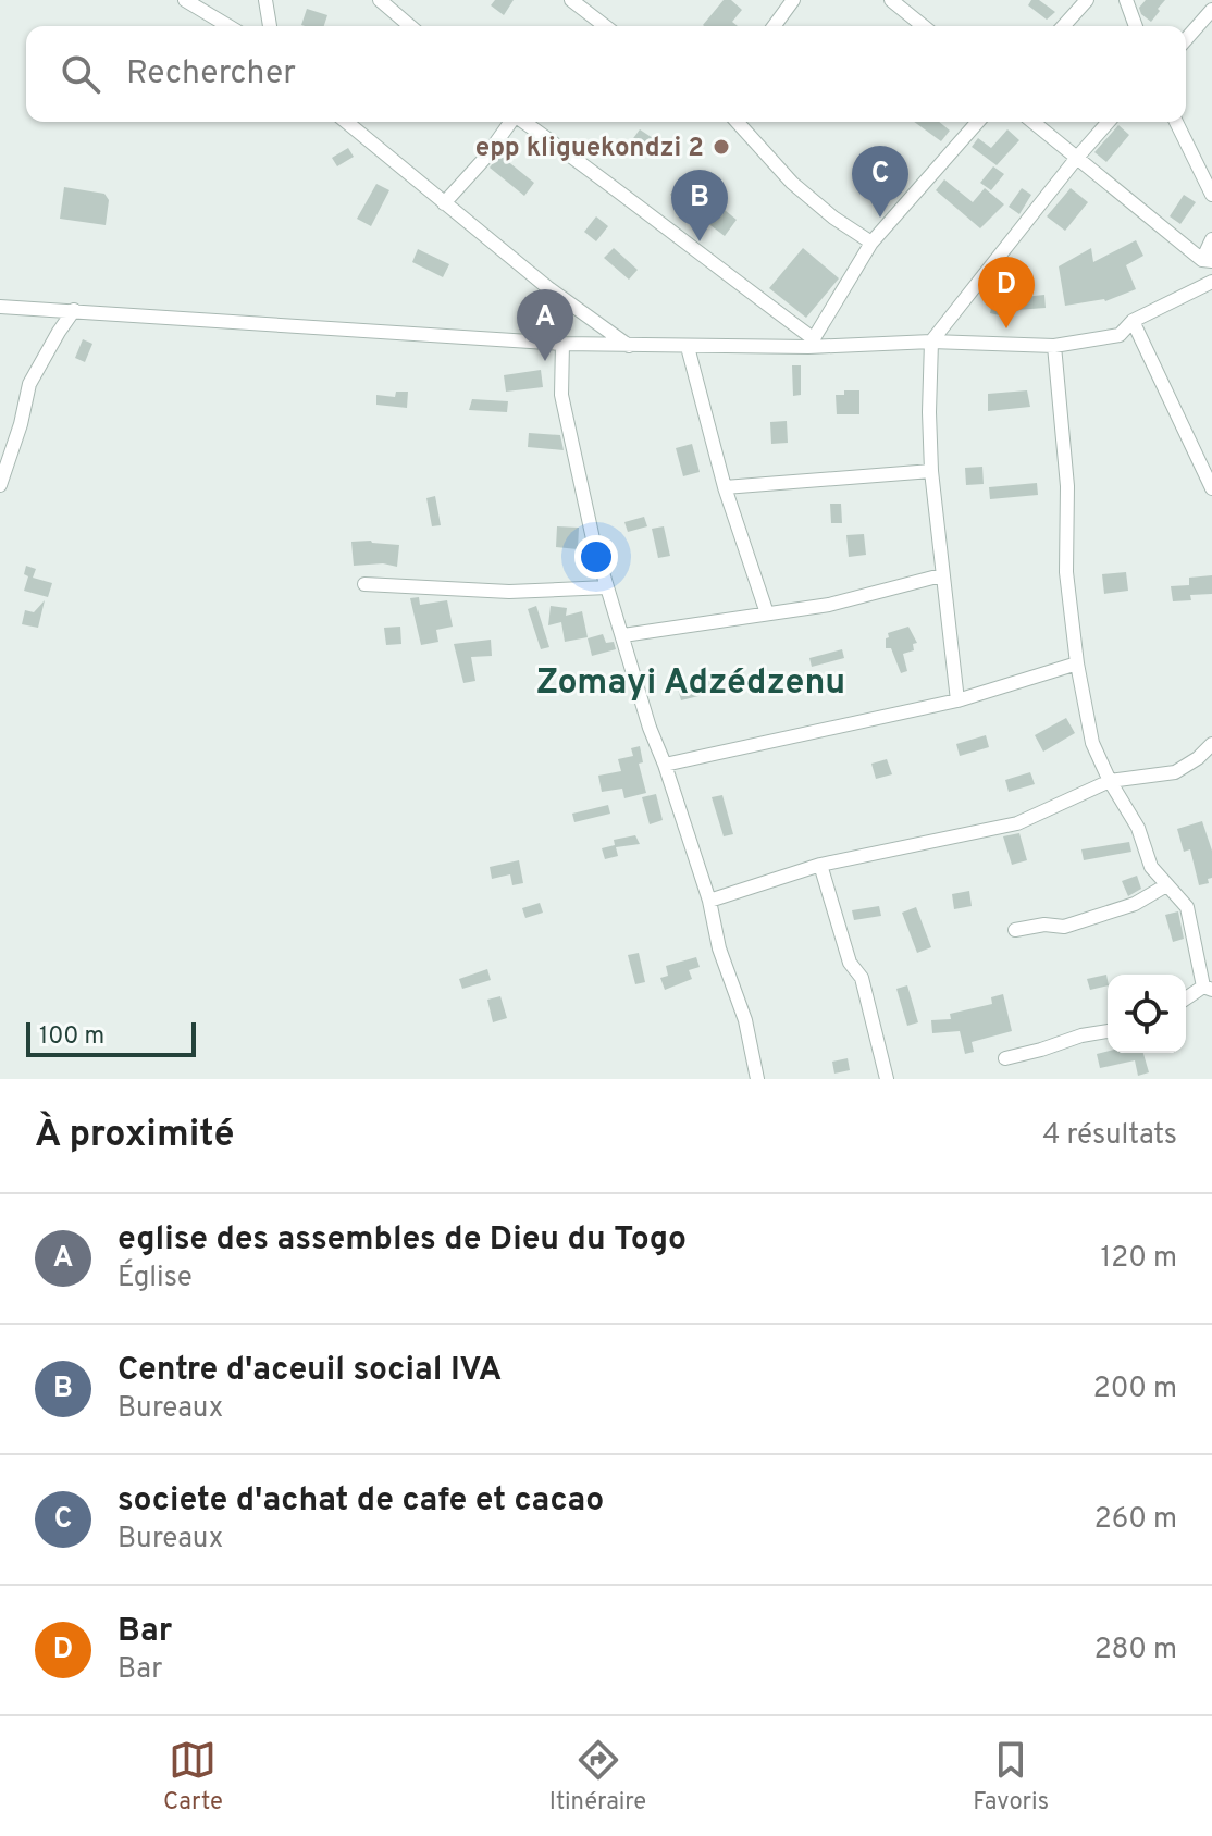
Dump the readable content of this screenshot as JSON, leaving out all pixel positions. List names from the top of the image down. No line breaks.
{"districts":["Zomayi Adzédzenu"],"places":["epp kliguekondzi 2"],"scale_bar":"100 m","page":{"search":"Rechercher","pins":["C","B","D","A"],"scale":"100 m","heading":["À proximité","4 résultats"],"list":[{"mark":"A","name":"eglise des assembles de Dieu du Togo","note":"Église","value":"120 m"},{"mark":"B","name":"Centre d'aceuil social IVA","note":"Bureaux","value":"200 m"},{"mark":"C","name":"societe d'achat de cafe et cacao","note":"Bureaux","value":"260 m"},{"mark":"D","name":"Bar","note":"Bar","value":"280 m"}],"nav":["Carte","Itinéraire","Favoris"]}}
